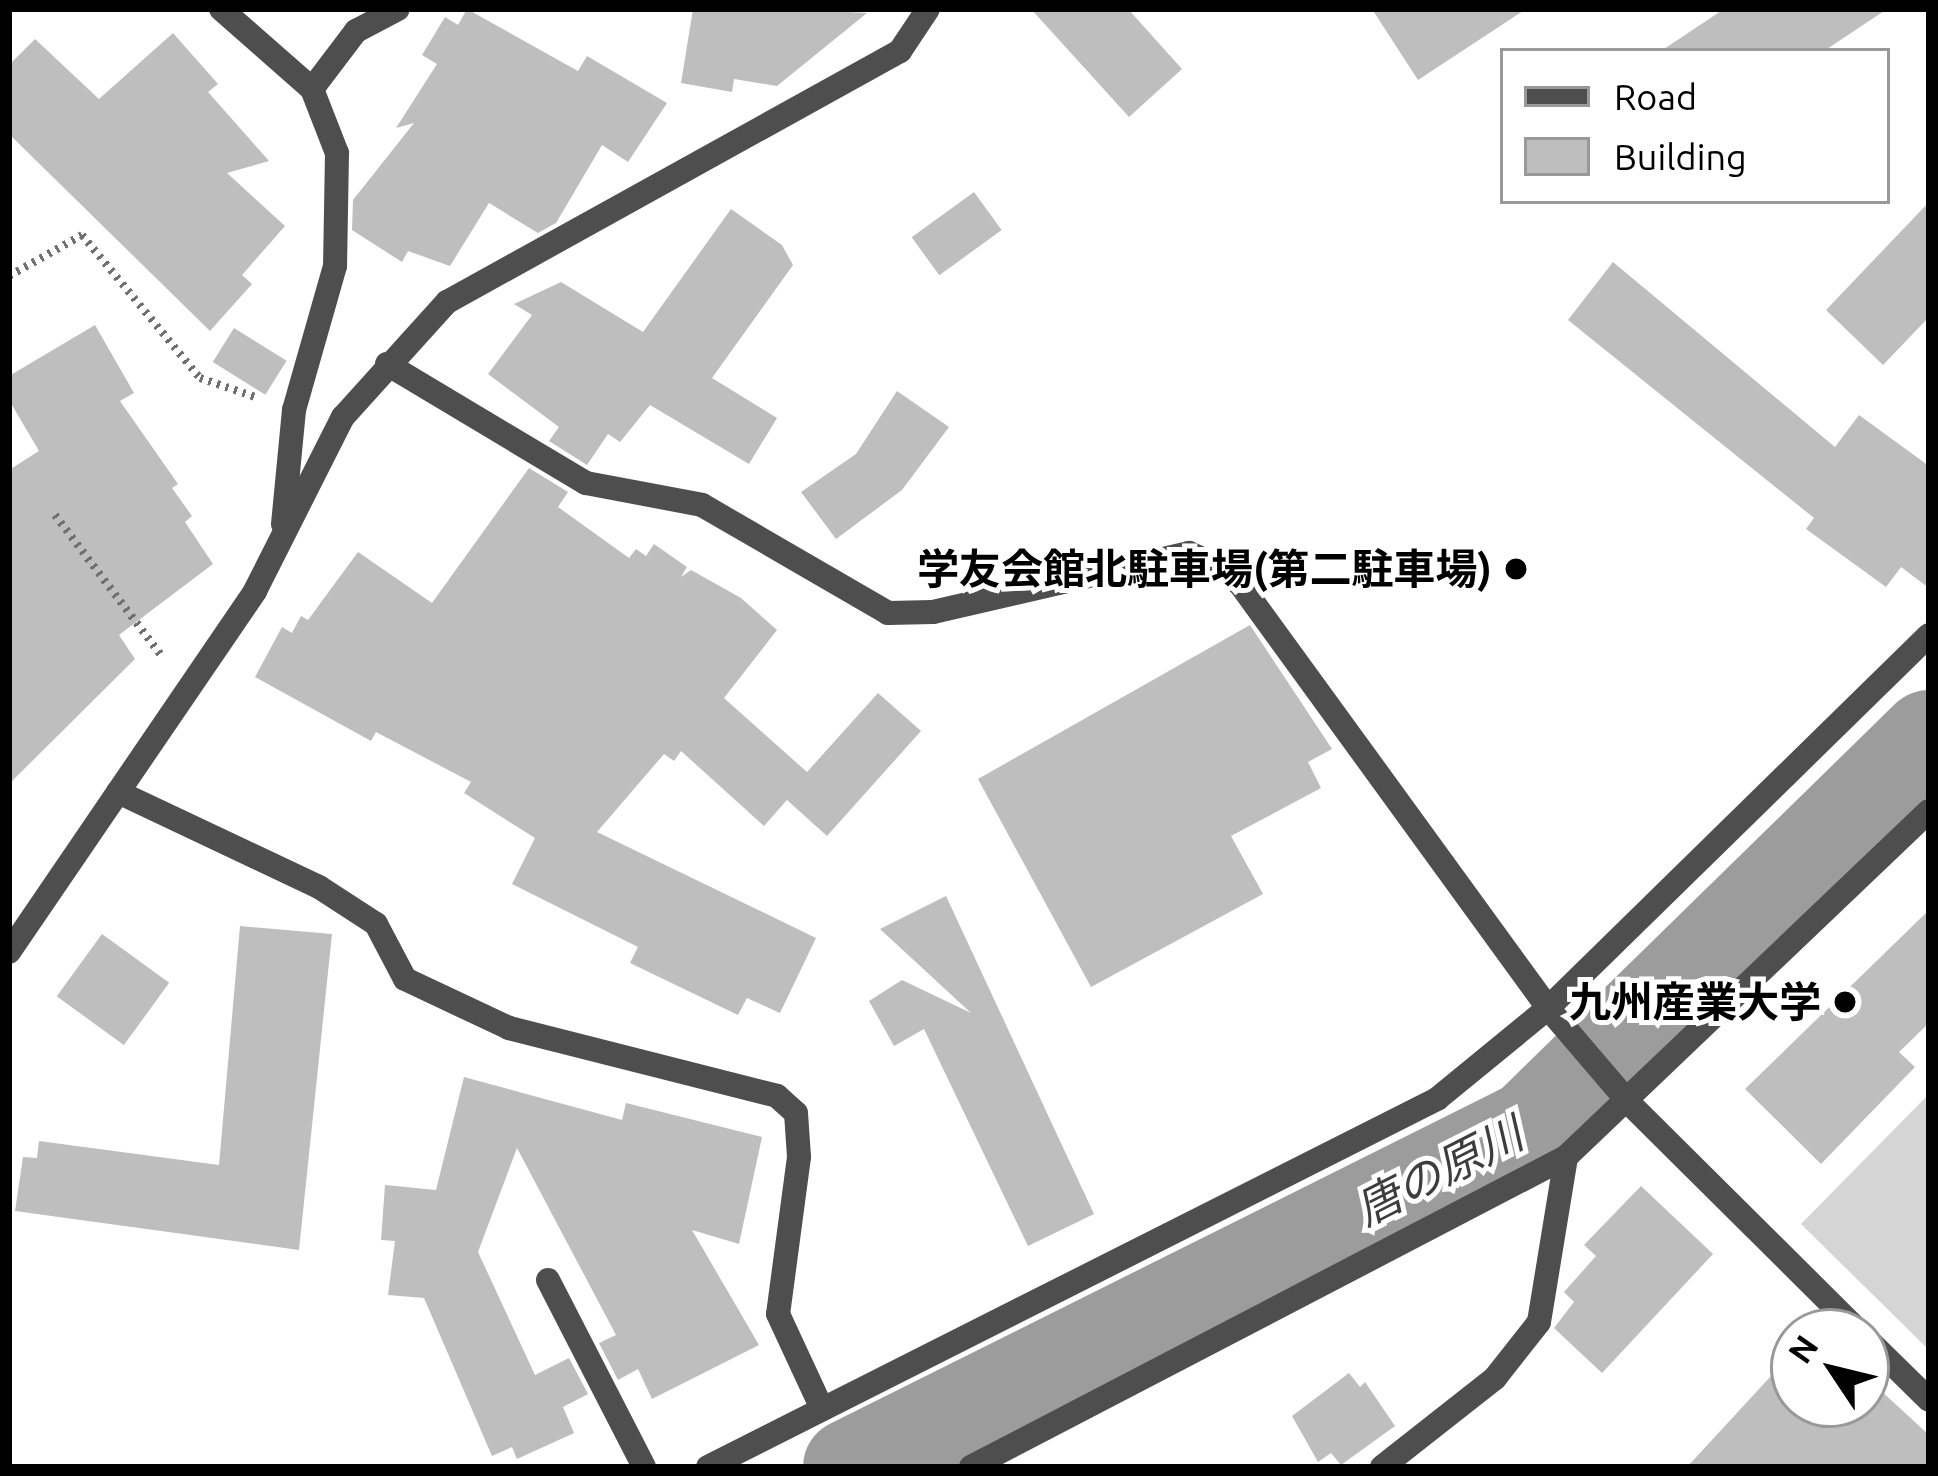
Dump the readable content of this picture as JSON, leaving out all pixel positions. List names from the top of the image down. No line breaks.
{"water":["唐の原川"],"places":["学友会館北駐車場(第二駐車場)","九州産業大学"],"legend":["Road","Building"],"north":"top left"}
